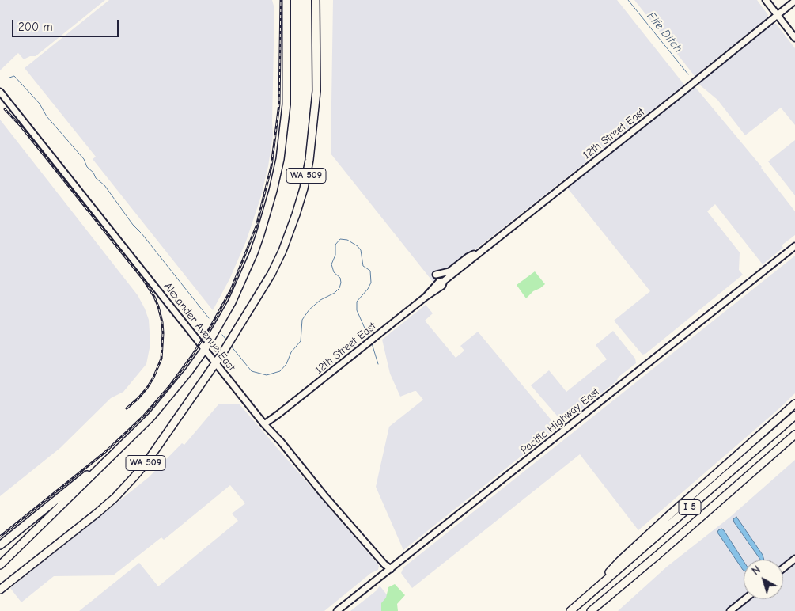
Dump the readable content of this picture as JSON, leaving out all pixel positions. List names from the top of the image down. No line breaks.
{"streets":{"highway":["WA 509","I 5"],"street":["12th Street East","Alexander Avenue East","Pacific Highway East"]},"crossings":[["12th Street East","Alexander Avenue East"],["WA 509","Alexander Avenue East"],["Alexander Avenue East","Pacific Highway East"]],"water":["Fife Ditch"],"scale_bar":"200 m","north":"top left"}
